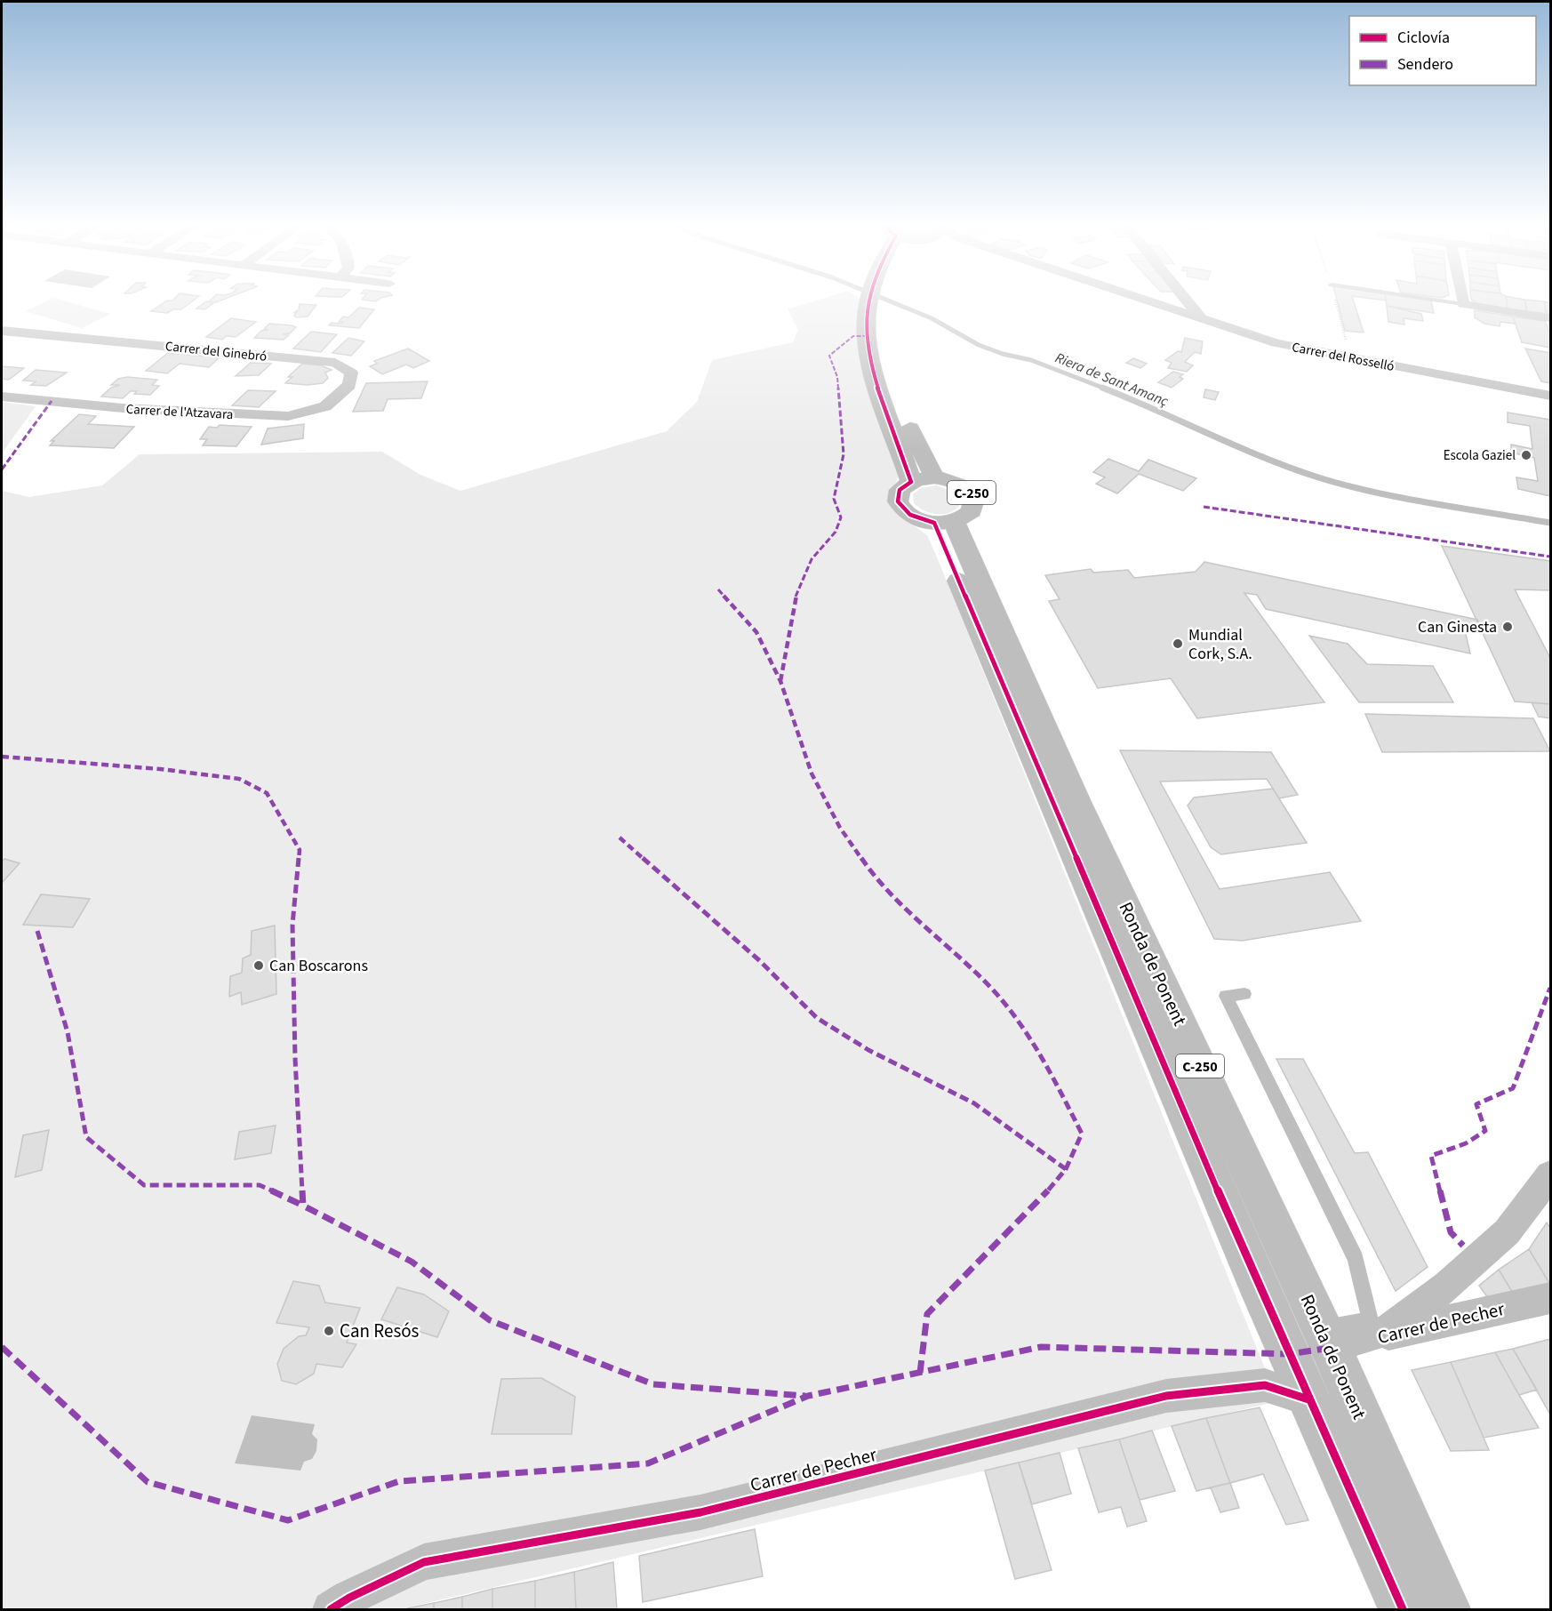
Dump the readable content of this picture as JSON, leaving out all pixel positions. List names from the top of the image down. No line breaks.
{"streets":{"main road":["C-250","Ronda de Ponent"],"street":["Carrer del Ginebró","Carrer del Rosselló","Carrer de l'Atzavara","Carrer de Pecher"]},"crossings":[["Carrer del Ginebró","Carrer de l'Atzavara"],["C-250","Ronda de Ponent"],["C-250","Carrer de Pecher"],["Ronda de Ponent","Carrer de Pecher"]],"water":["Riera de Sant Amanç"],"places":["Escola Gaziel","Can Ginesta","Mundial Cork, S.A.","Can Boscarons","Can Resós"],"legend":["Ciclovía","Sendero"]}
